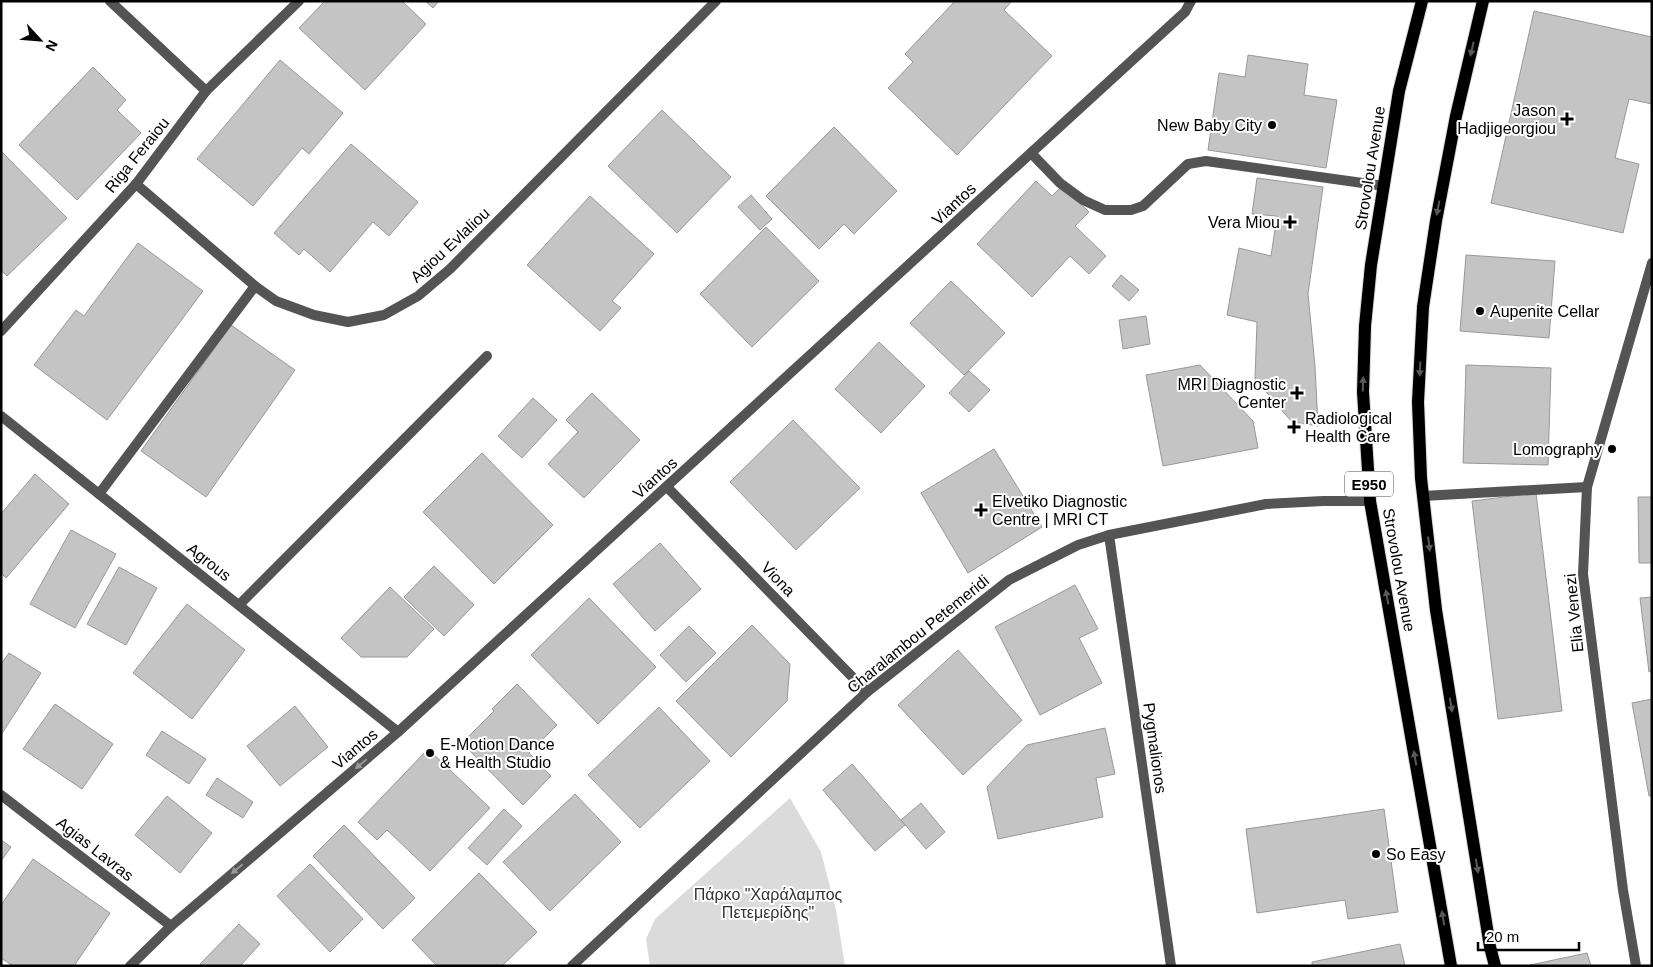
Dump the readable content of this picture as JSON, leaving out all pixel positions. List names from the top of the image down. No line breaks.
{"streets":{"main road":["Strovolou Avenue","E950"],"street":["Riga Feraiou","Viantos","Agiou Evlaliou","Agrous","Viona","Elia Venezi","Charalambou Petemeridi","Pygmalionos","Agias Lavras"]},"crossings":[["Riga Feraiou","Agiou Evlaliou"],["Strovolou Avenue","Charalambou Petemeridi"],["Viantos","Agrous"],["Viantos","Viona"],["Viantos","Agias Lavras"],["Viona","Charalambou Petemeridi"],["Charalambou Petemeridi","Pygmalionos"]],"parks":["Πάρκο \"Χαράλαμπος Πετεμερίδης\""],"places":{"health":["Jason Hadjigeorgiou","Vera Miou","MRI Diagnostic Center","Radiological Health Care","Elvetiko Diagnostic Centre | MRI CT"],"other":["New Baby City","Aupenite Cellar","Lomography","E-Motion Dance & Health Studio","So Easy"]},"scale_bar":"20 m","north":"bottom right"}
